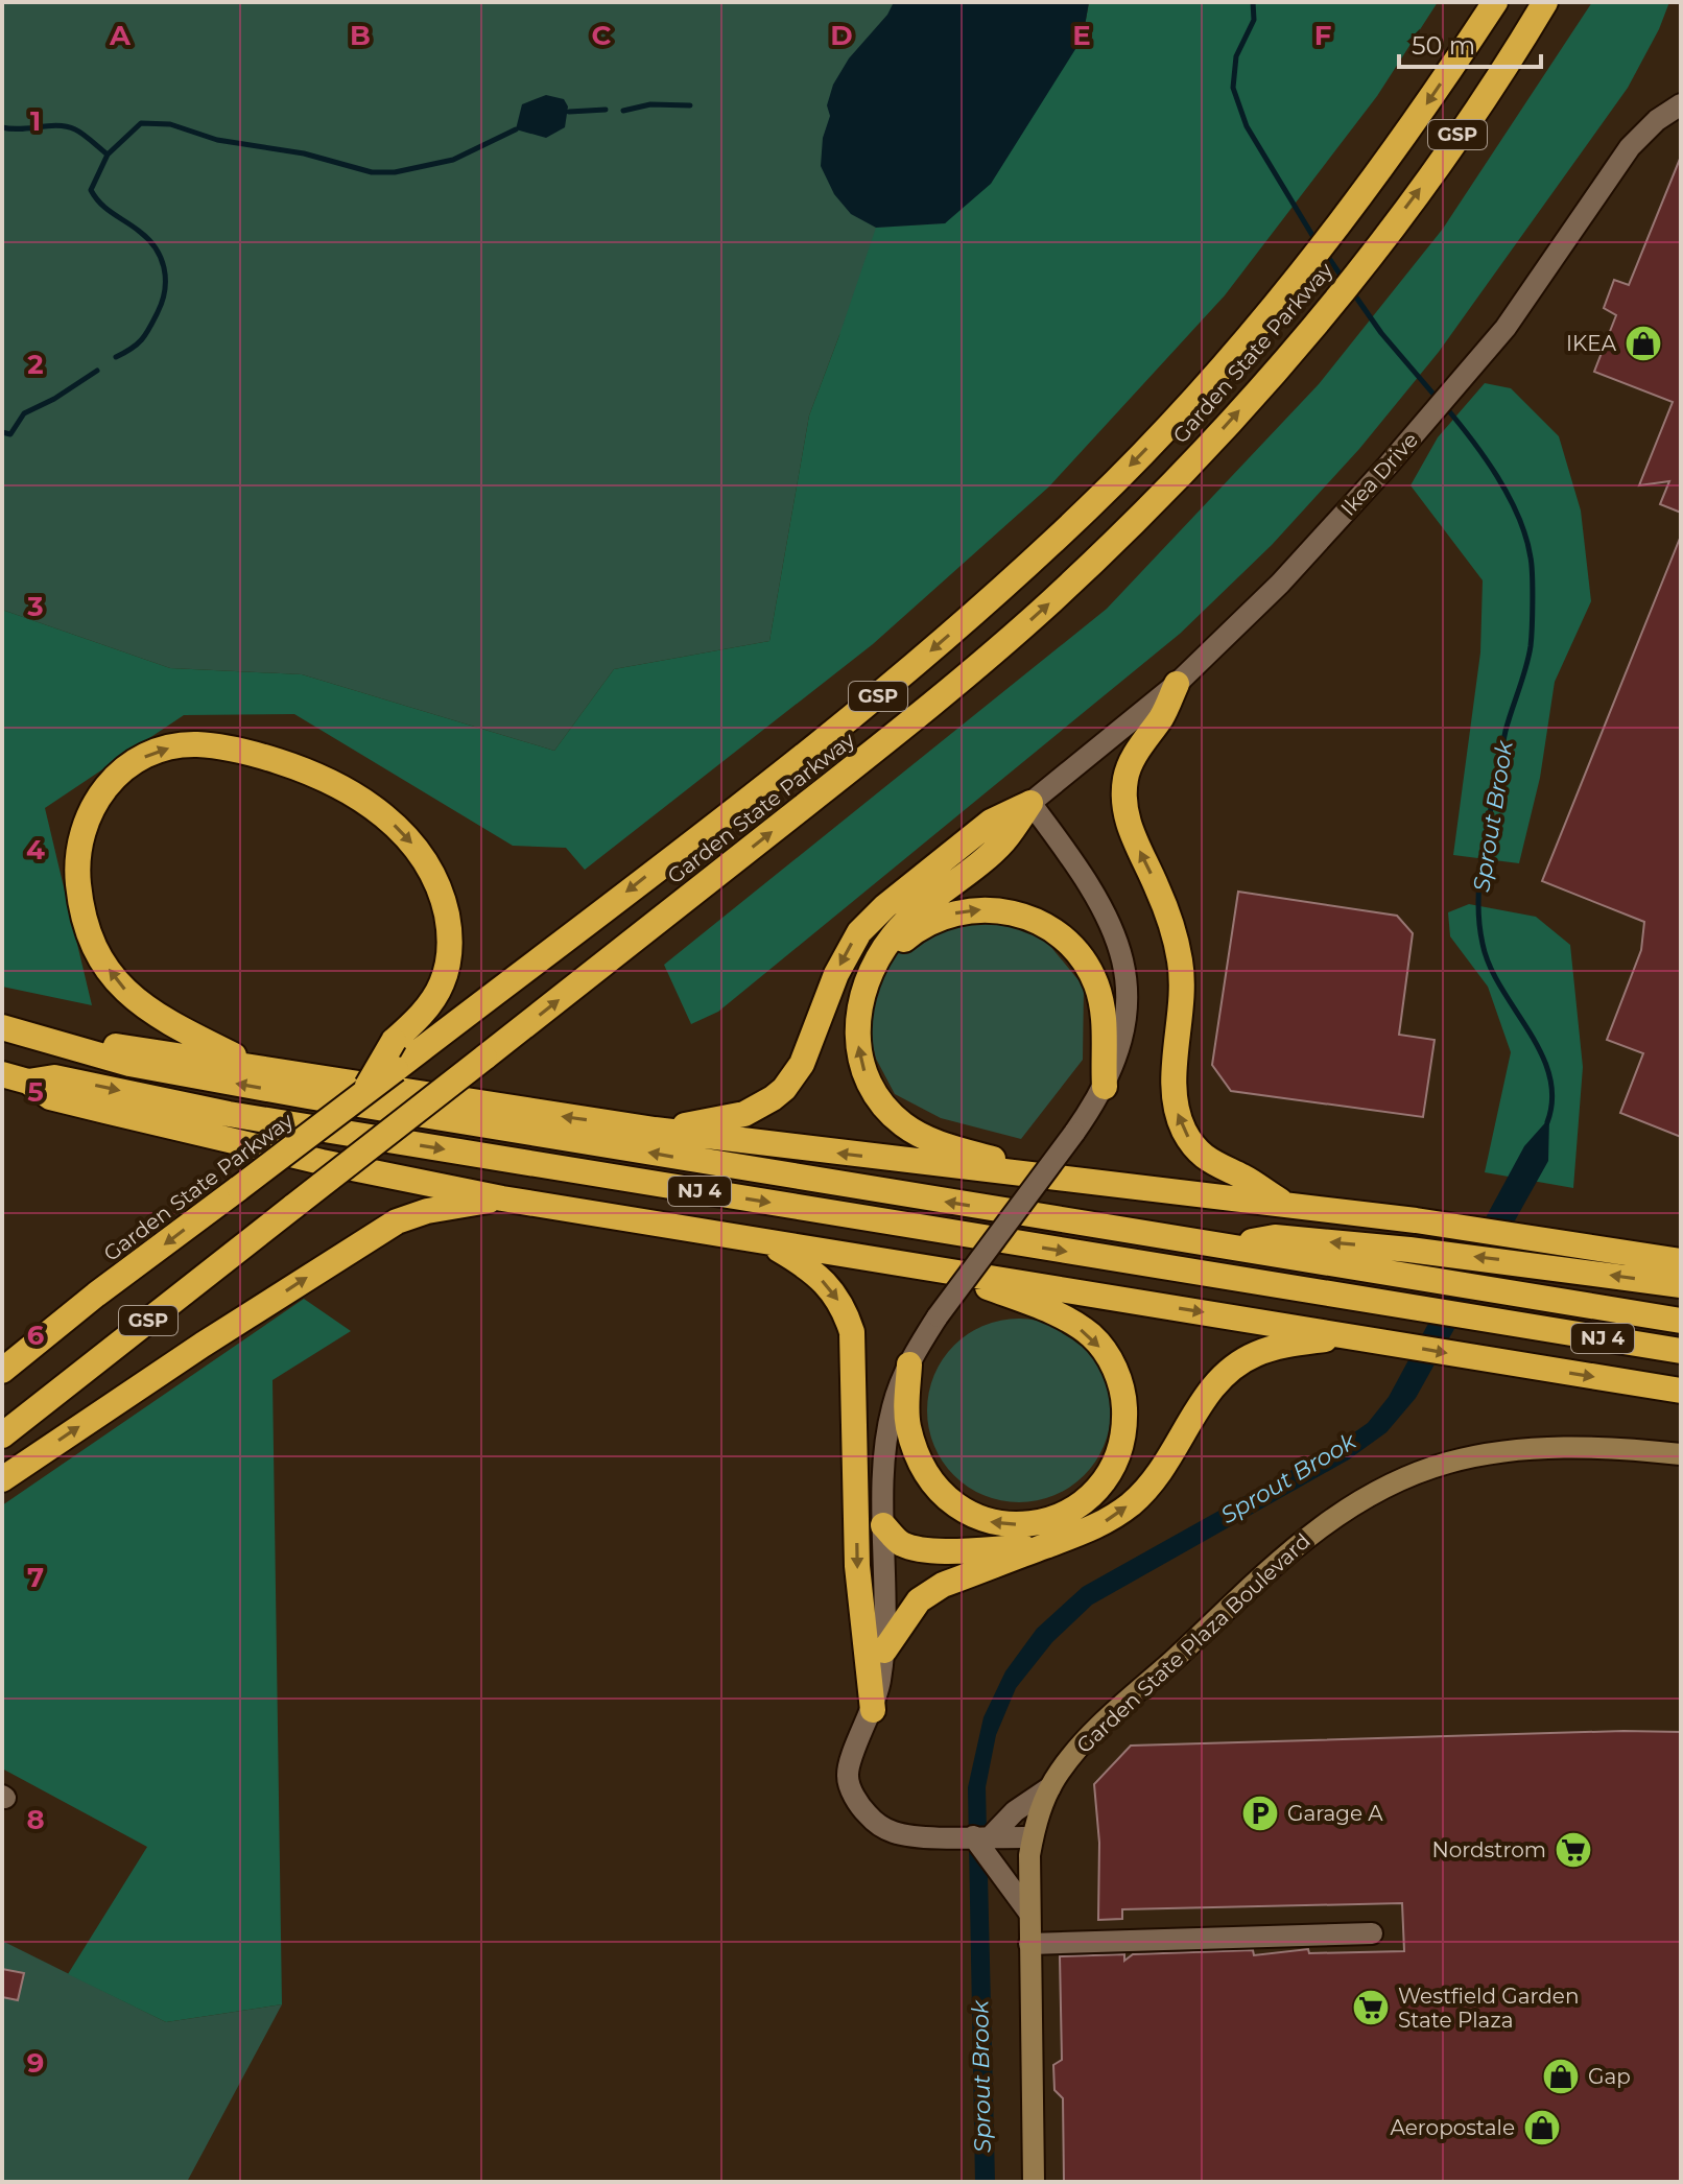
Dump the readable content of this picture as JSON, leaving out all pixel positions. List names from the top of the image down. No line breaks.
{"streets":{"highway":["GSP","Garden State Parkway","NJ 4"],"street":["Ikea Drive","Garden State Plaza Boulevard"]},"water":["Sprout Brook"],"places":{"shop":["IKEA","Gap","Aeropostale"],"parking":["Garage A"],"supermarket":["Nordstrom","Westfield Garden State Plaza"]},"scale_bar":"50 m","grid":{"columns":["A","B","C","D","E","F"],"rows":["1","2","3","4","5","6","7","8","9"]}}
